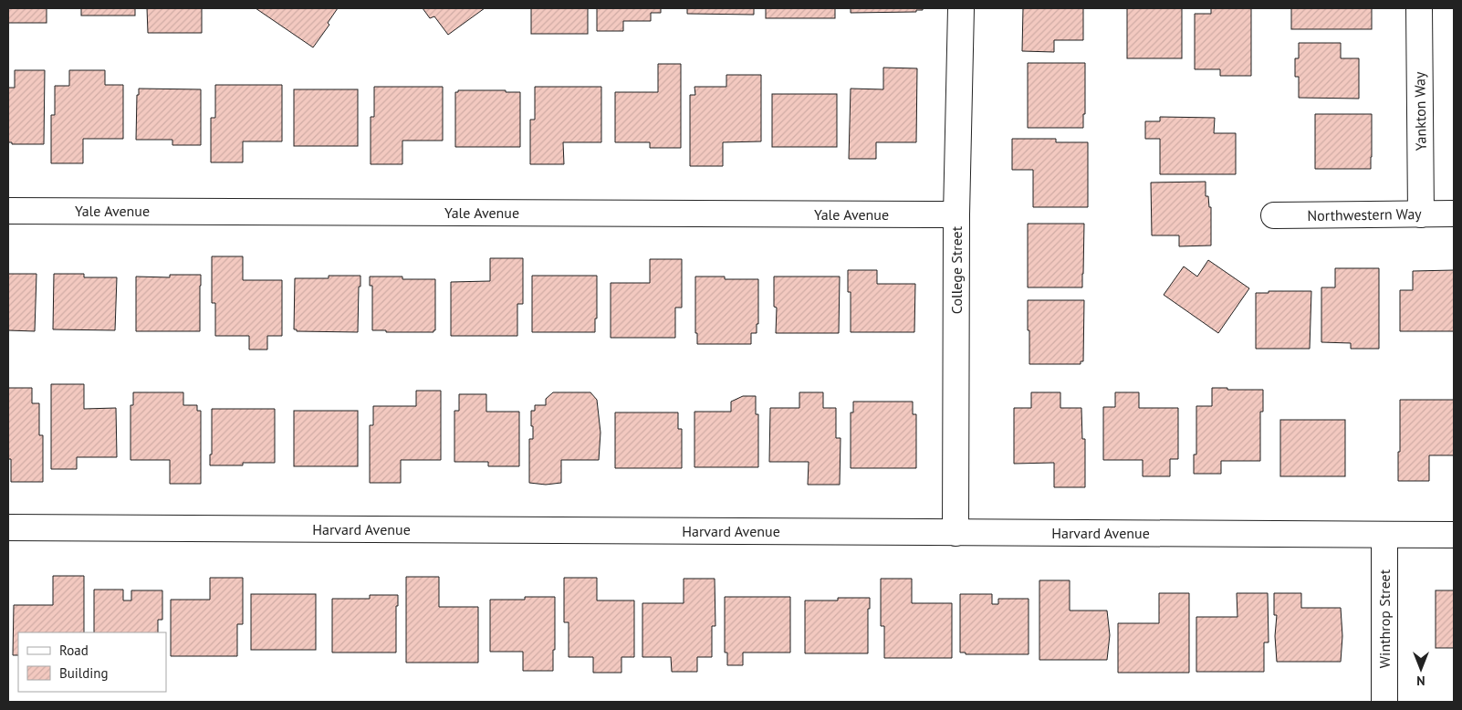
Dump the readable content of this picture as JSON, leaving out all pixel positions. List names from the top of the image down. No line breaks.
{"streets":{"street":["Yankton Way","Yale Avenue","Northwestern Way","College Street","Harvard Avenue","Winthrop Street"]},"crossings":[["Yankton Way","Northwestern Way"],["Yale Avenue","College Street"],["College Street","Harvard Avenue"],["Harvard Avenue","Winthrop Street"]],"legend":["Road","Building"],"north":"bottom"}
